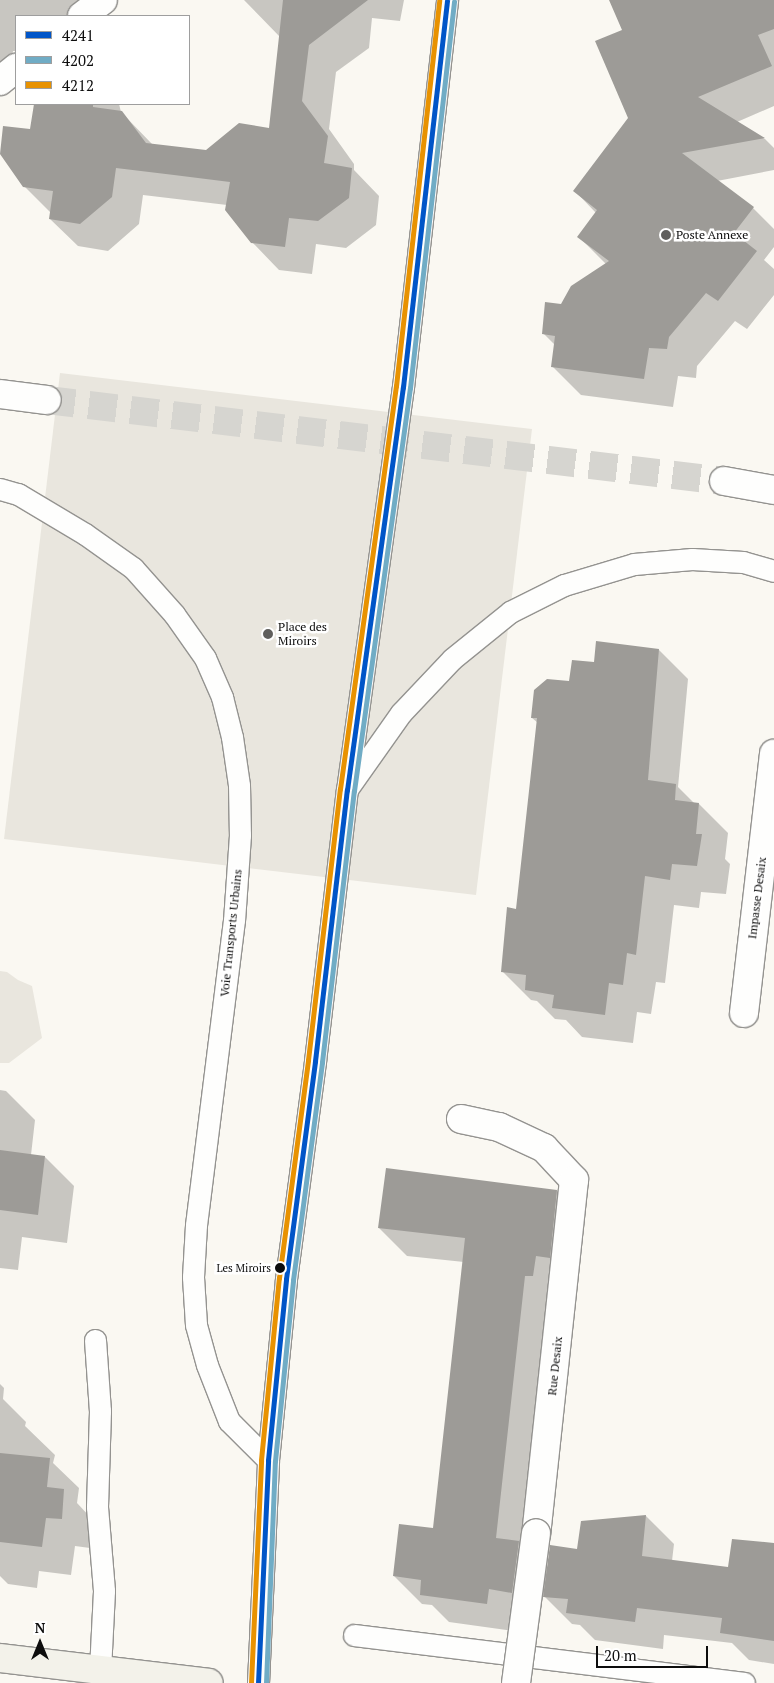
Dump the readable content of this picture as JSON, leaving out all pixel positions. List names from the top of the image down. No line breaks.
{"streets":{"street":["Impasse Desaix","Rue Desaix"],"lane":["Voie Transports Urbains"]},"places":["Poste Annexe","Place des Miroirs","Les Miroirs"],"lines":["transit line 4241","transit line 4212","transit line 4202"],"legend":["4241","4202","4212"],"scale_bar":"20 m","north":"top"}
